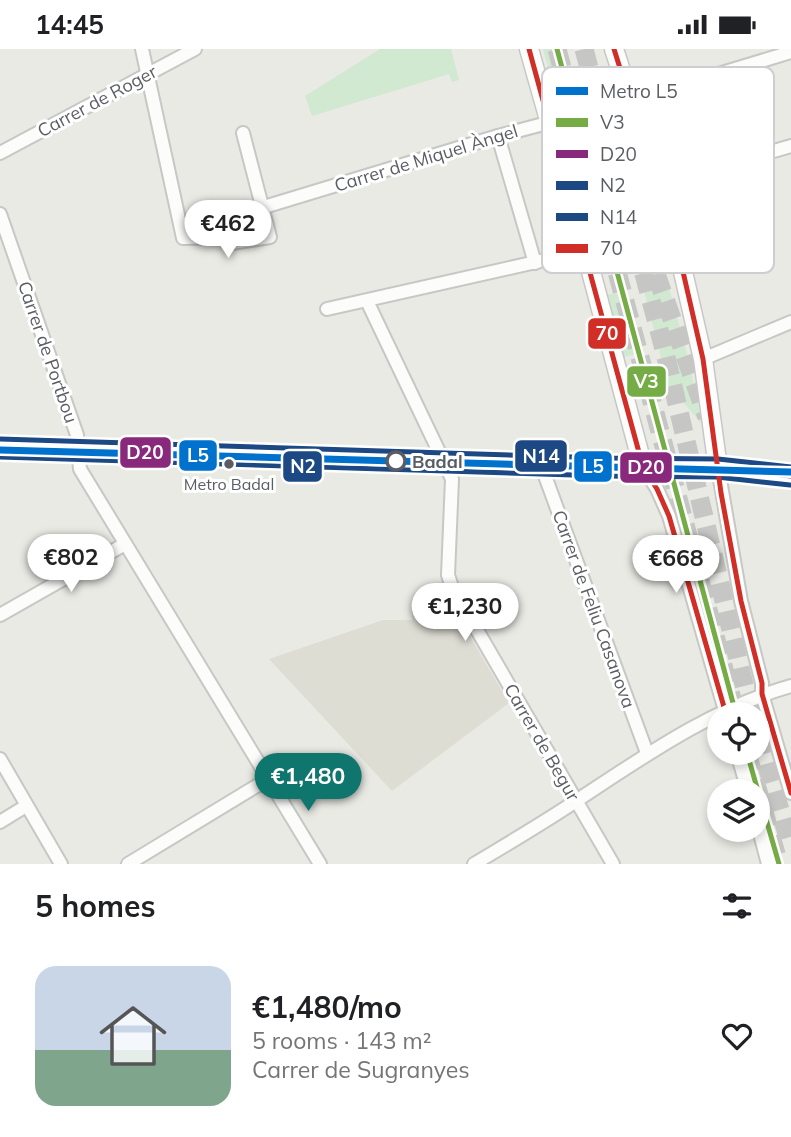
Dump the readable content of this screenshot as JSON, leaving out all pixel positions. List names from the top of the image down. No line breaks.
{"streets":{"street":["Carrer de Roger","Carrer de Miquel Àngel","Carrer de Portbou","Carrer de Feliu Casanova","Carrer de Begur"]},"places":["Badal","Metro Badal"],"lines":["transit line V3","transit line 70","transit line N14","transit line D20","metro line L5","transit line N2"],"legend":["Metro L5","V3","D20","N2","N14","70"],"page":{"status":"14:45","price":["€462","€802","€668","€1,230","€1,480"],"heading":"5 homes","list":[{"name":"€1,480/mo","note":"5 rooms · 143 m² · Carrer de Sugranyes"}]}}
